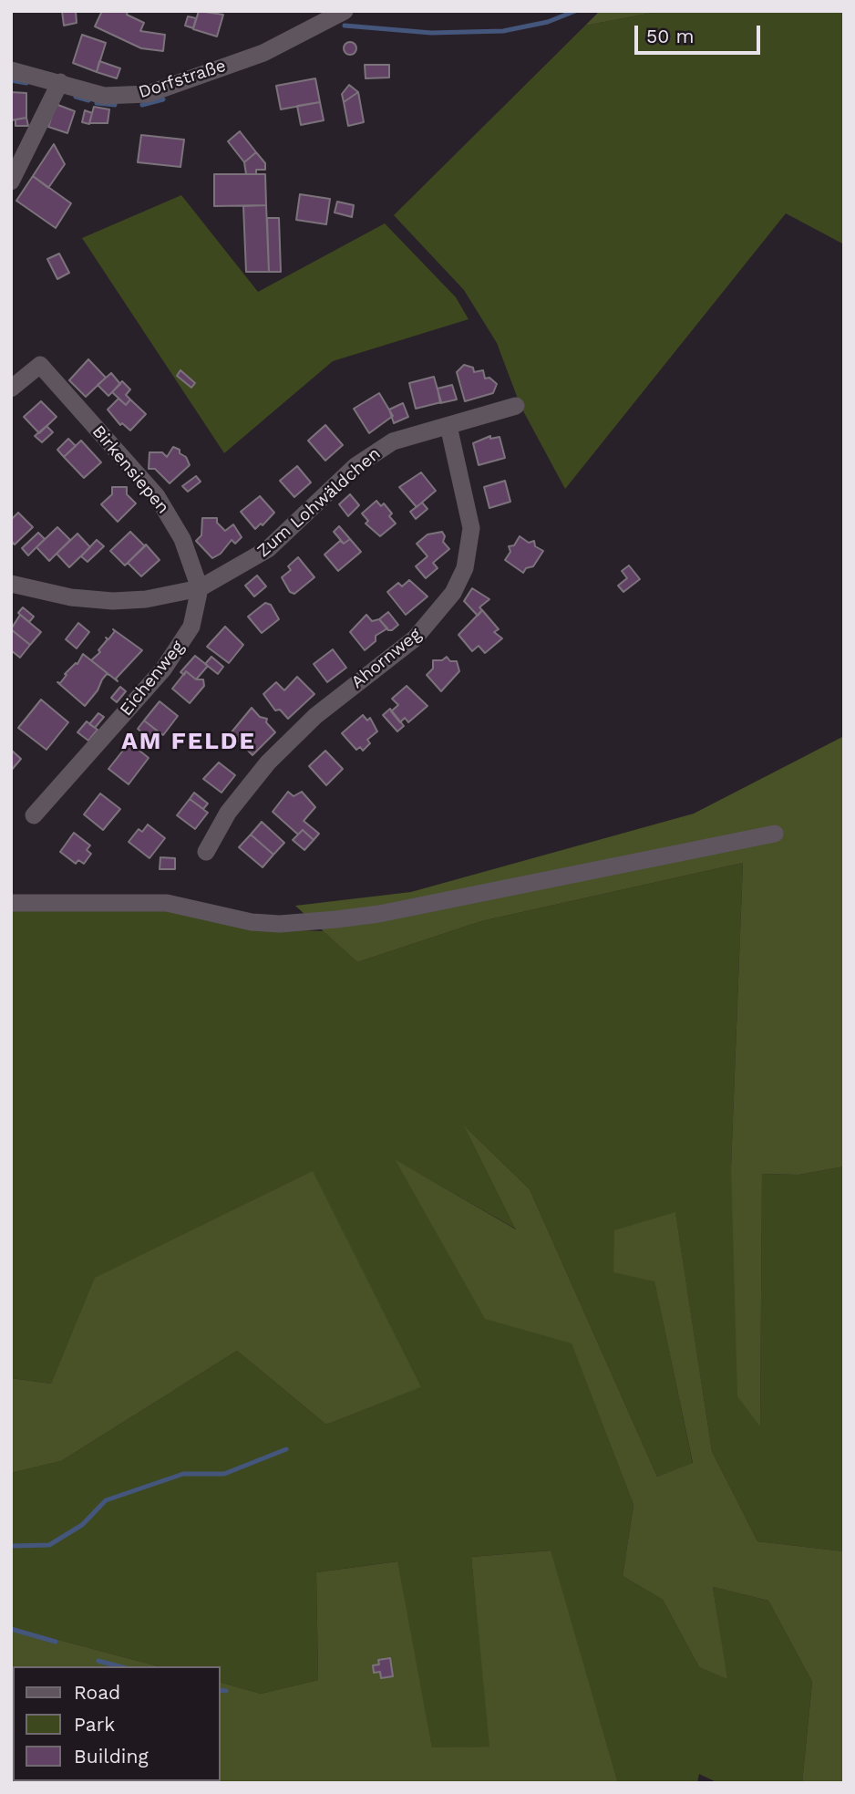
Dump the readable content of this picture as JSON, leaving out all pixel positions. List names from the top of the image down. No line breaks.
{"streets":{"street":["Dorfstraße","Birkensiepen","Zum Lohwäldchen","Ahornweg","Eichenweg"]},"crossings":[["Birkensiepen","Zum Lohwäldchen"],["Birkensiepen","Eichenweg"],["Zum Lohwäldchen","Ahornweg"],["Zum Lohwäldchen","Eichenweg"]],"districts":["AM FELDE"],"legend":["Road","Park","Building"],"scale_bar":"50 m"}
